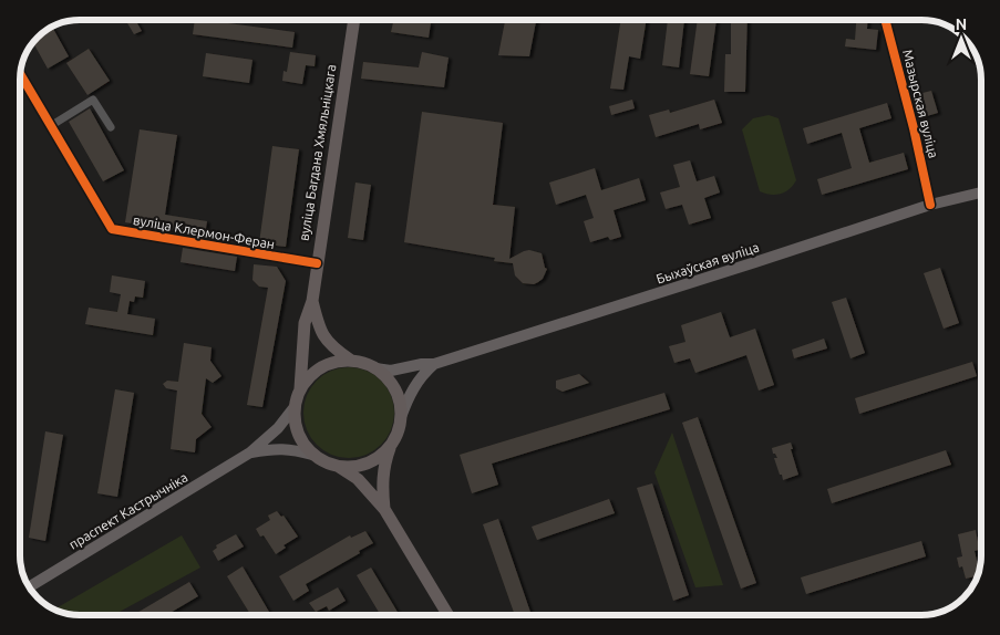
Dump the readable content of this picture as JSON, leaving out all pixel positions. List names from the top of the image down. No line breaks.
{"streets":{"main road":["вуліца Багдана Хмяльніцкага","Быхаўская вуліца","праспект Кастрычніка"],"street":["Мазырская вуліца","вуліца Клермон-Феран"]},"crossings":[["Мазырская вуліца","Быхаўская вуліца"],["вуліца Багдана Хмяльніцкага","вуліца Клермон-Феран"],["вуліца Багдана Хмяльніцкага","Быхаўская вуліца"],["вуліца Багдана Хмяльніцкага","праспект Кастрычніка"],["Быхаўская вуліца","праспект Кастрычніка"]],"north":"top"}
